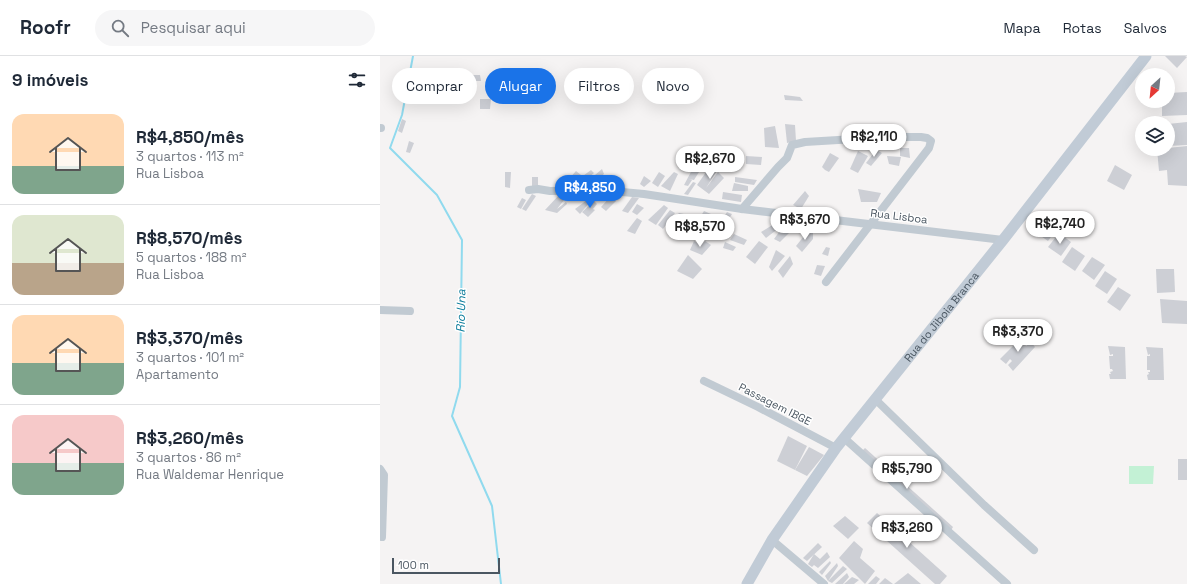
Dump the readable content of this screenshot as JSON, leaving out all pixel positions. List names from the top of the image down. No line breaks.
{"streets":{"main road":["Rua do Jiboia Branca"],"street":["Rua Lisboa","Passagem IBGE"]},"crossings":[["Rua Lisboa","Rua do Jiboia Branca"],["Rua do Jiboia Branca","Passagem IBGE"]],"water":["Rio Una"],"scale_bar":"100 m","north":"bottom left","page":{"header":"Roofr","search":"Pesquisar aqui","nav":["Mapa","Rotas","Salvos"],"heading":"9 imóveis","chip":["Comprar","Alugar","Filtros","Novo"],"list":[{"name":"R$4,850/mês","note":"3 quartos · 113 m² · Rua Lisboa"},{"name":"R$8,570/mês","note":"5 quartos · 188 m² · Rua Lisboa"},{"name":"R$3,370/mês","note":"3 quartos · 101 m² · Apartamento"},{"name":"R$3,260/mês","note":"3 quartos · 86 m² · Rua Waldemar Henrique"}],"price":["R$2,110","R$2,670","R$4,850","R$3,670","R$2,740","R$8,570","R$3,370","R$5,790","R$3,260"],"scale":"100 m"}}
